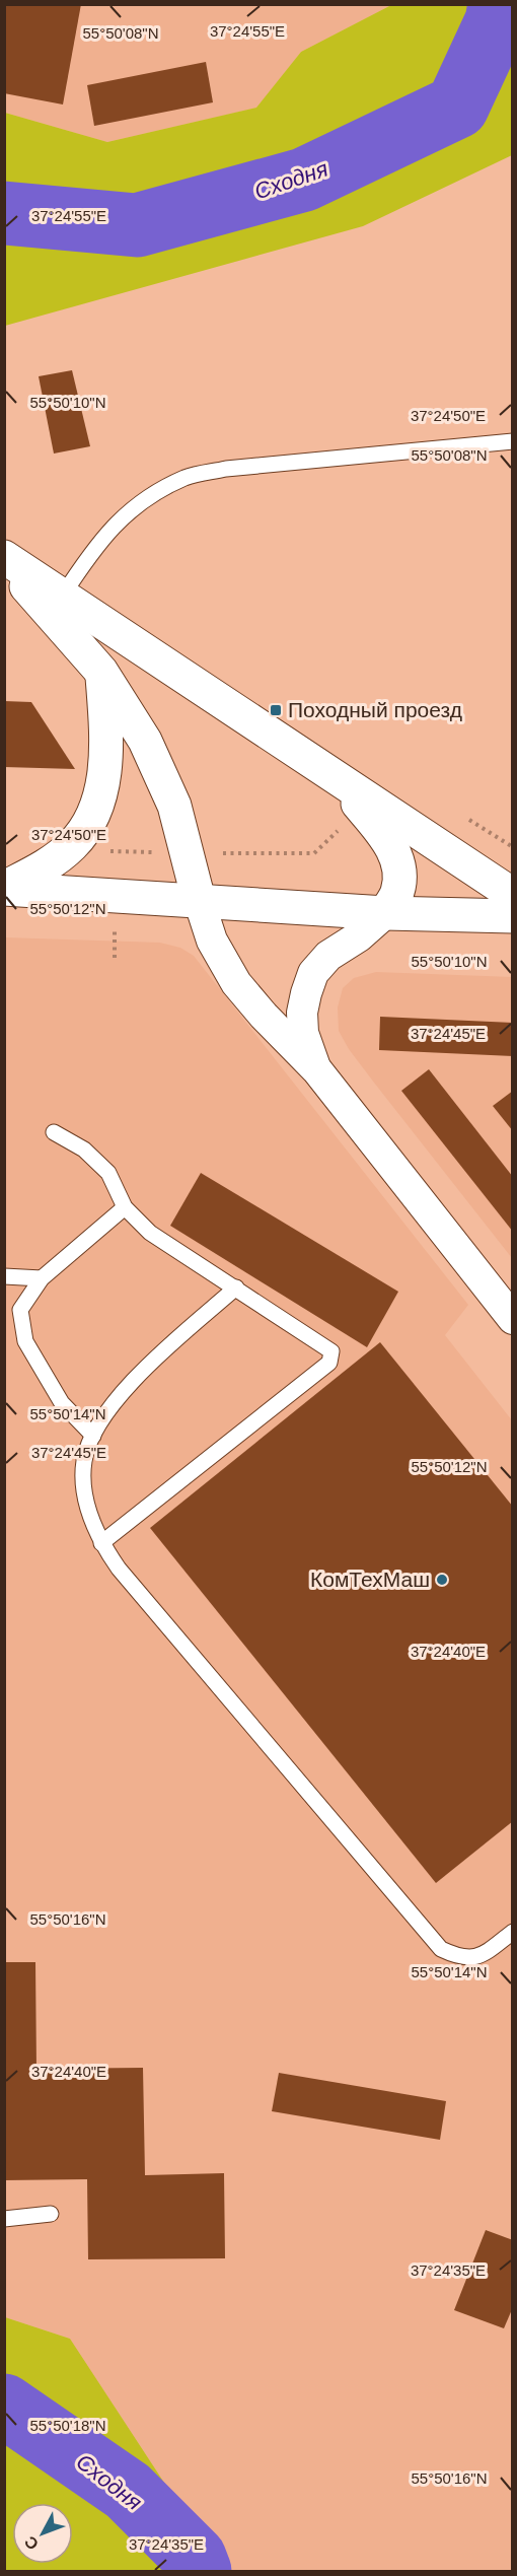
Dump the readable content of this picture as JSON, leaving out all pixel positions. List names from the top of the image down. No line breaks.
{"water":["Сходня"],"places":{"transit":["Походный проезд"],"other":["КомТехМаш"]},"north":"bottom left","coordinates":["37°24'55\"E","55°50'08\"N","55°50'10\"N","37°24'50\"E","55°50'12\"N","37°24'45\"E","55°50'14\"N","37°24'40\"E","55°50'16\"N","37°24'35\"E","55°50'18\"N"]}
